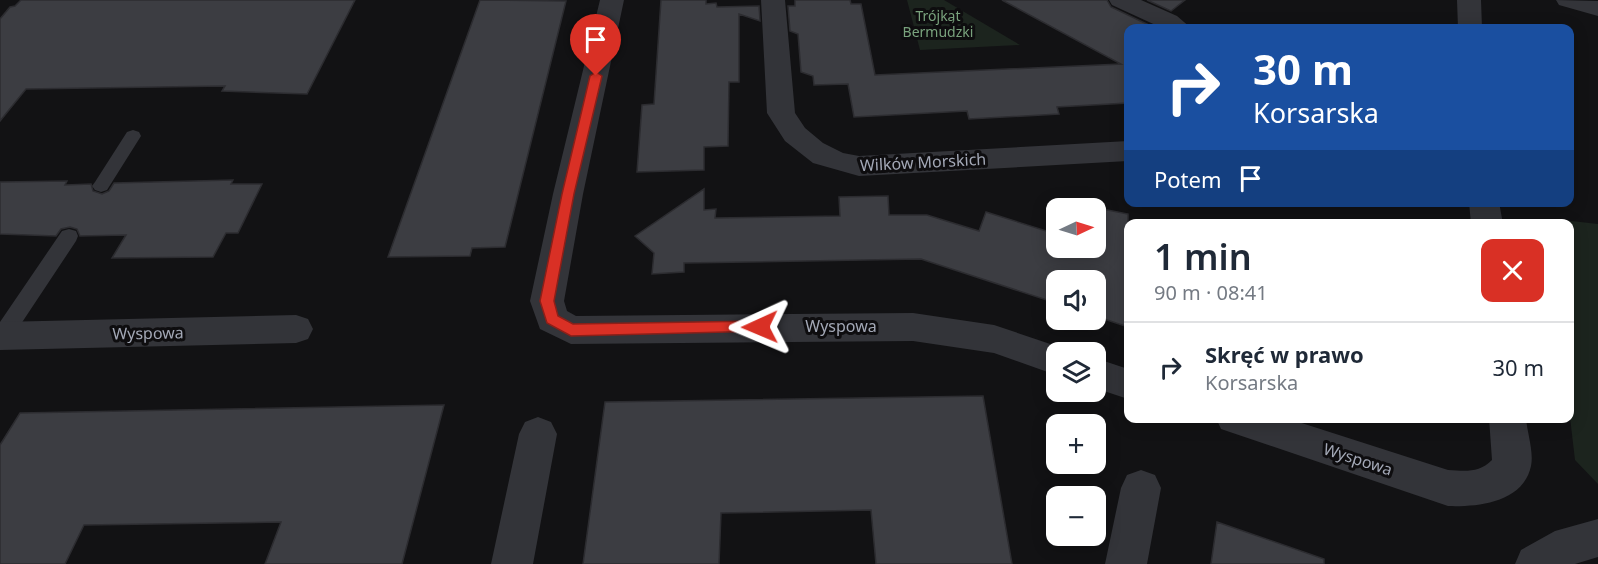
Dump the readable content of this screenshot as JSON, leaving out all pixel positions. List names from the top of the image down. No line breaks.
{"streets":{"street":["Wilków Morskich","Wyspowa"]},"parks":["Trójkąt Bermudzki"],"north":"right","page":{"turn":["30 m","Korsarska"],"then":"Potem","map_buttons":["+","−"],"heading":["1 min","90 m · 08:41"],"list":[{"name":"Skręć w prawo","note":"Korsarska","value":"30 m"}]}}
